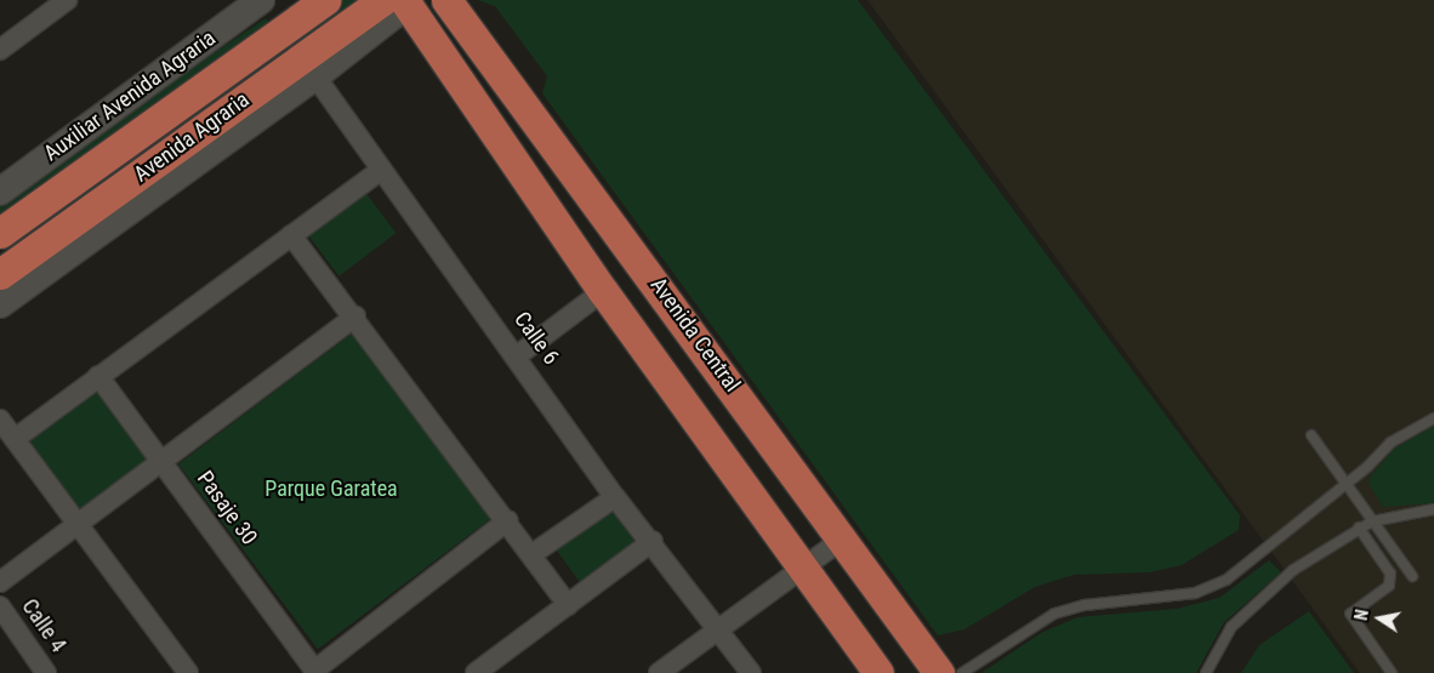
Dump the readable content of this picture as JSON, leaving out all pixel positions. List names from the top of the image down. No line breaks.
{"streets":{"main road":["Avenida Agraria","Avenida Central"],"street":["Auxiliar Avenida Agraria","Calle 6","Pasaje 30","Calle 4"]},"parks":["Parque Garatea"],"north":"left"}
